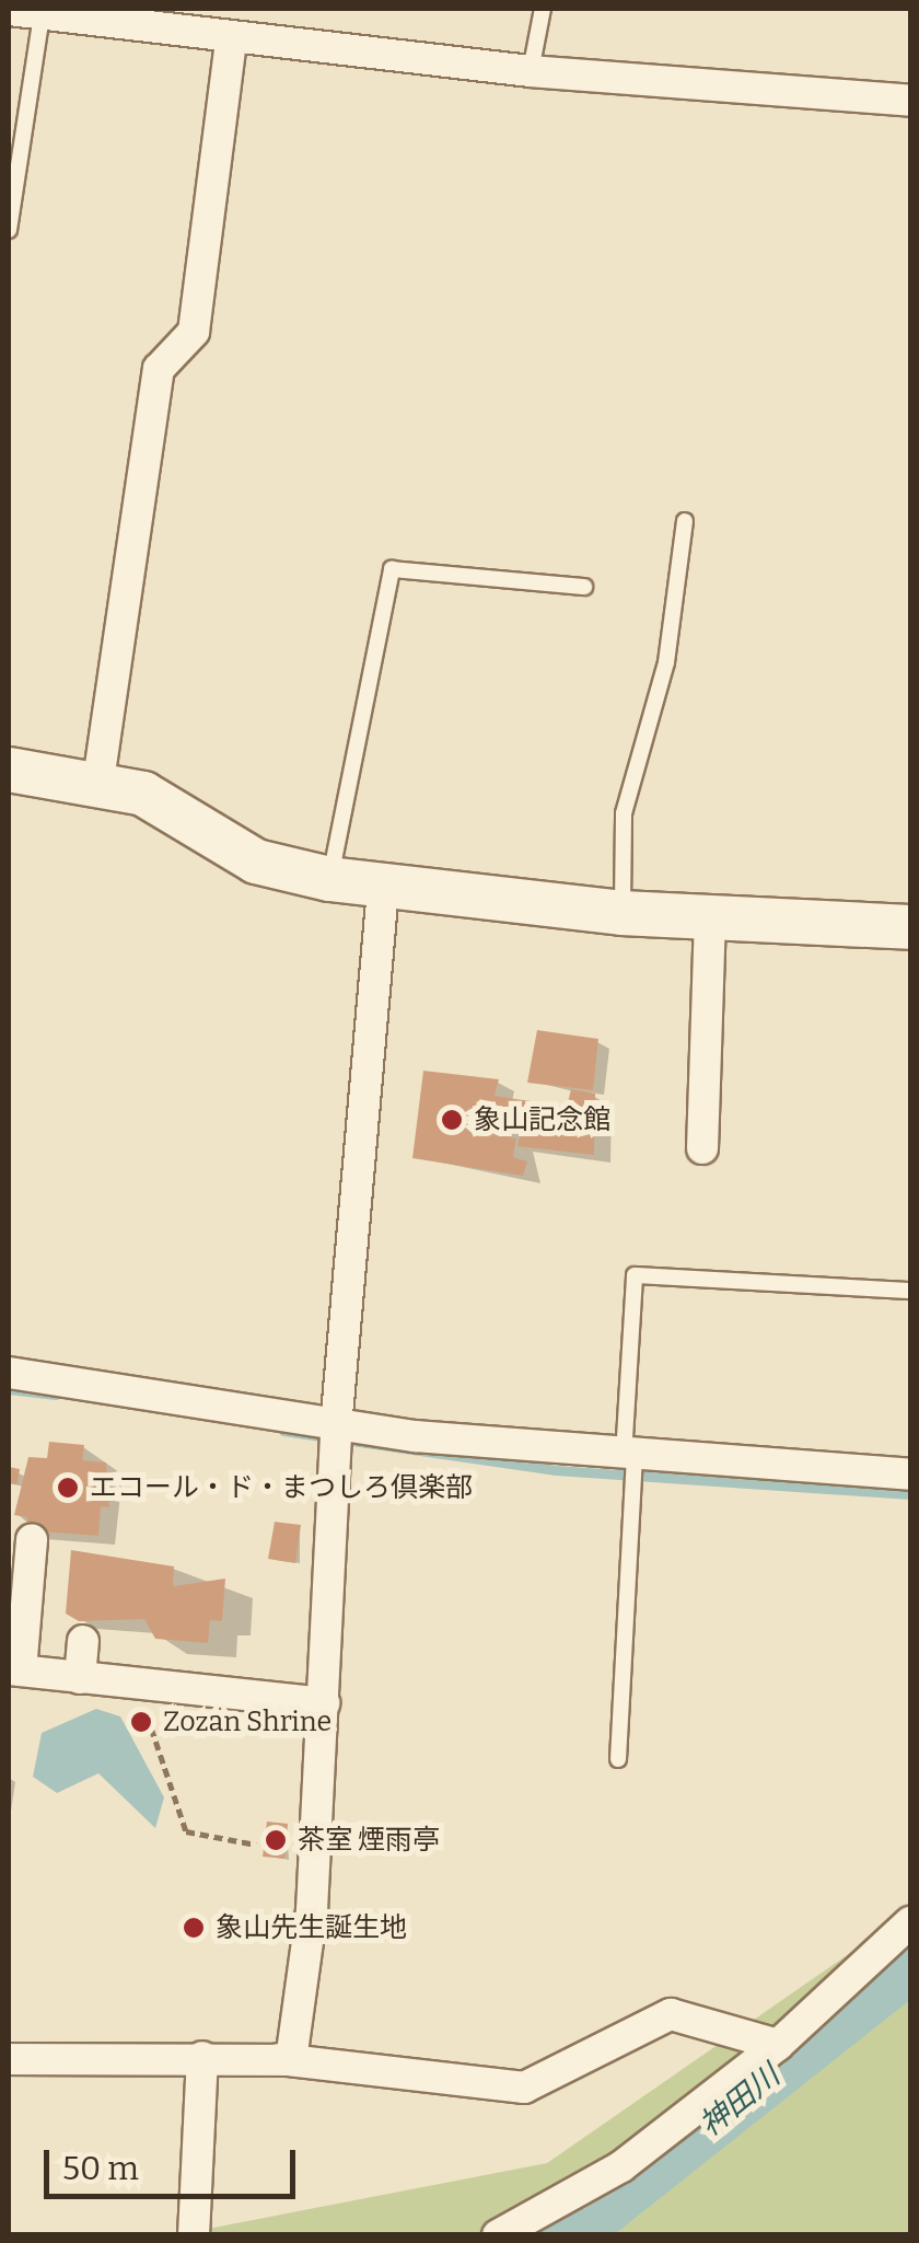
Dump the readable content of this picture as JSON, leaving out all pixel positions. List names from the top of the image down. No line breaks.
{"water":["神田川"],"places":["象山記念館","エコール・ド・まつしろ倶楽部","Zozan Shrine","茶室 煙雨亭","象山先生誕生地"],"scale_bar":"50 m"}
